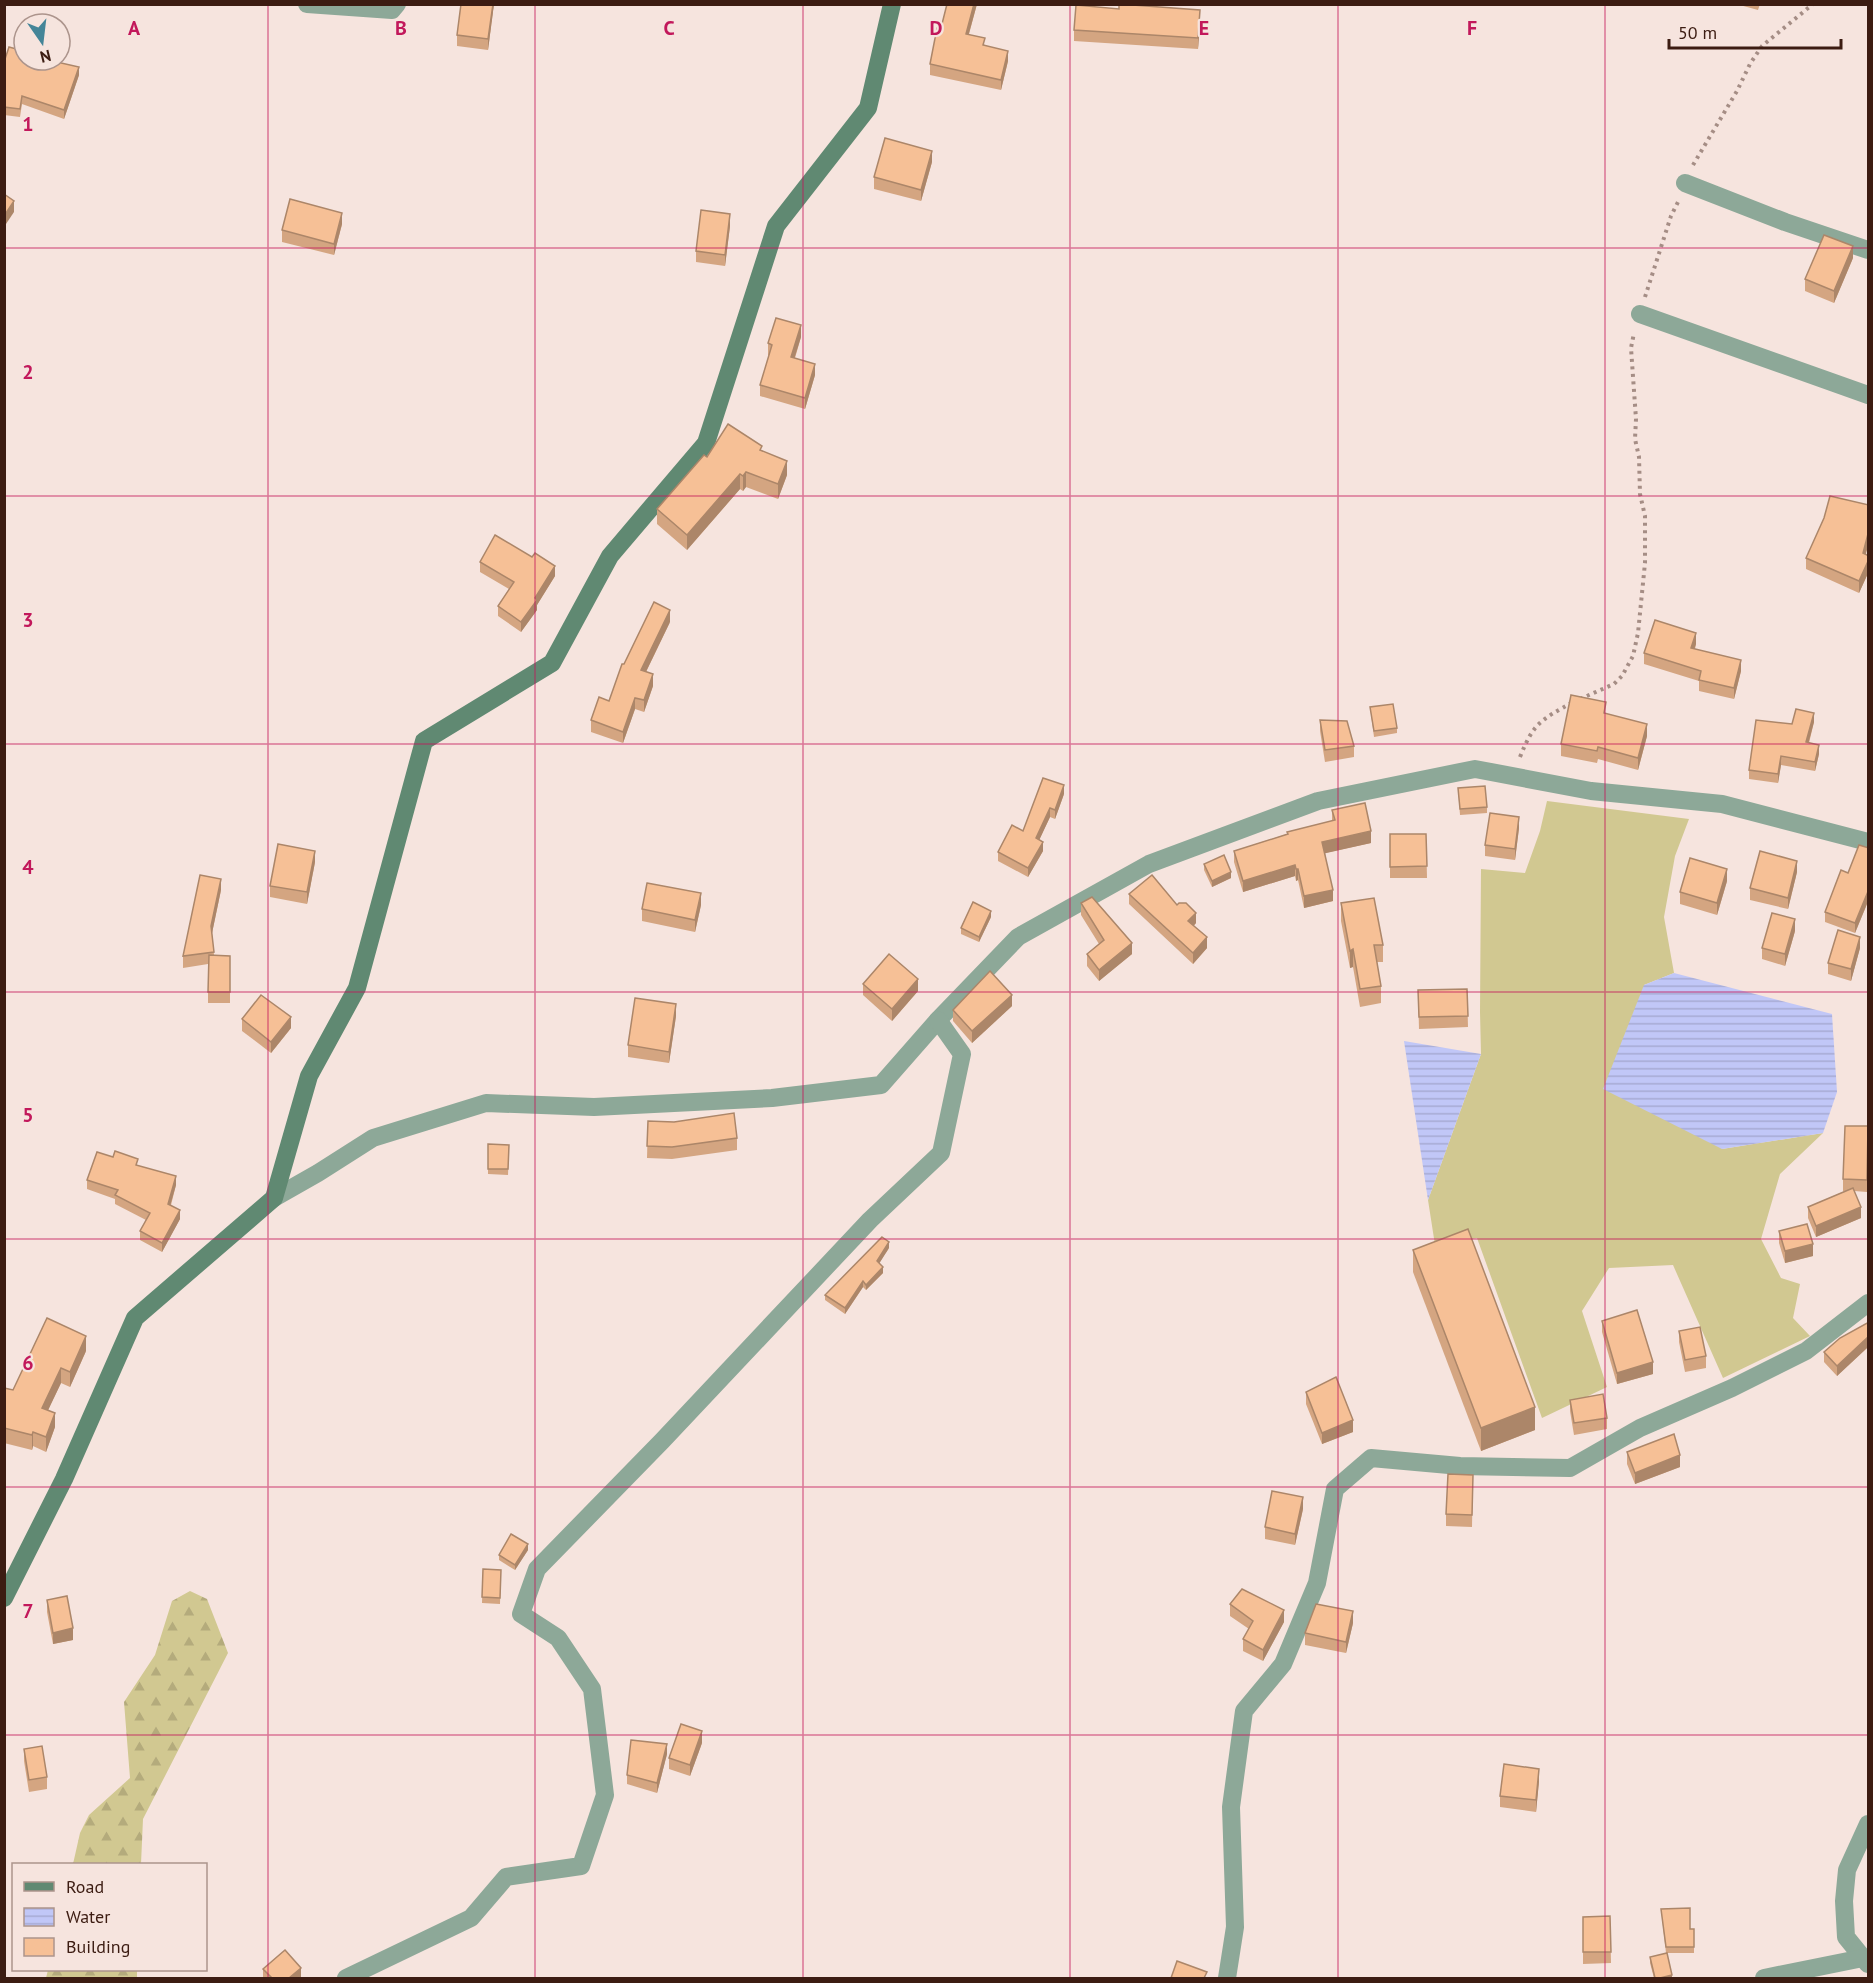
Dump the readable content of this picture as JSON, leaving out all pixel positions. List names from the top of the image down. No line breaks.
{"legend":["Road","Water","Building"],"scale_bar":"50 m","north":"bottom","grid":{"columns":["A","B","C","D","E","F"],"rows":["1","2","3","4","5","6","7"]}}
